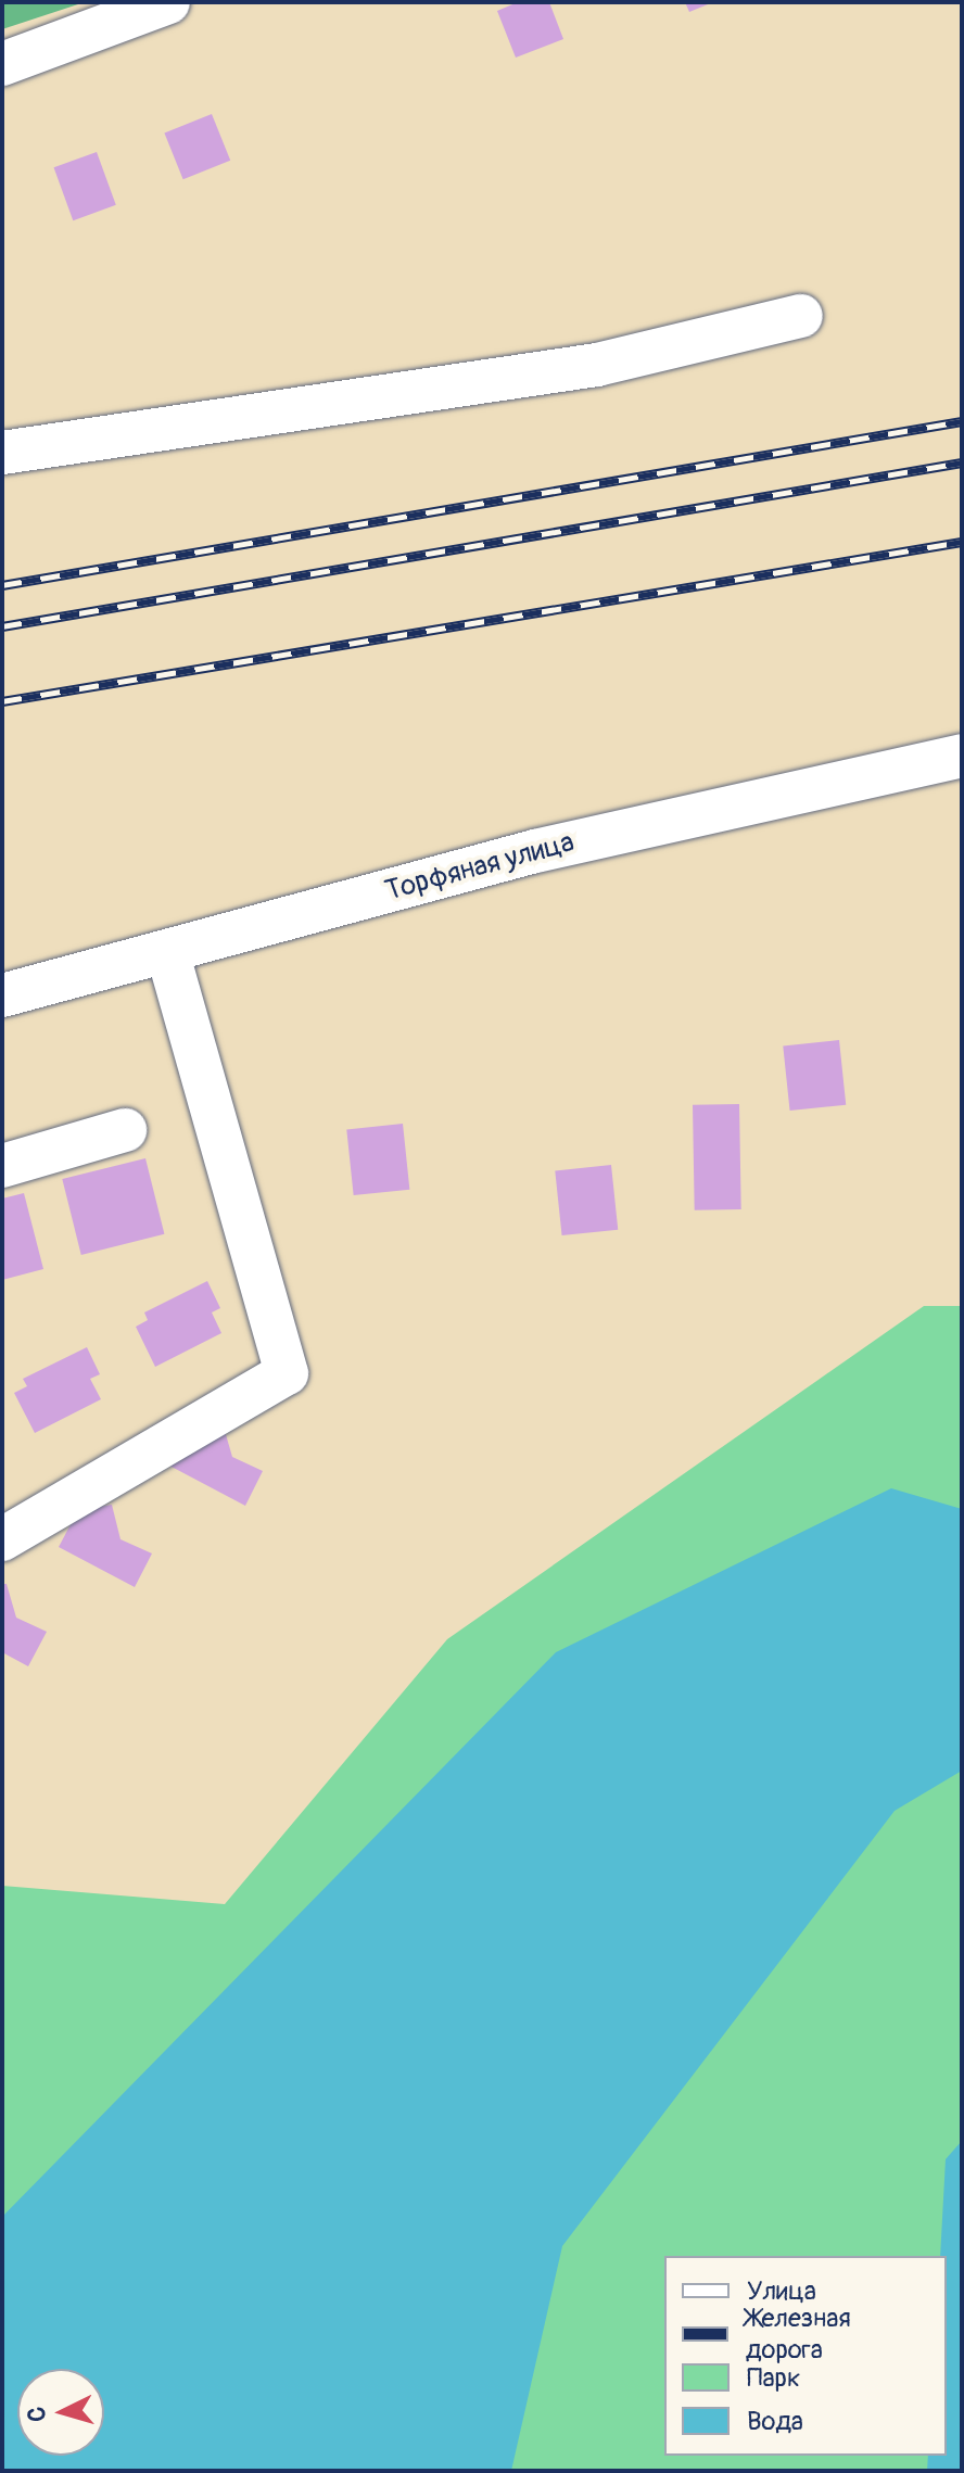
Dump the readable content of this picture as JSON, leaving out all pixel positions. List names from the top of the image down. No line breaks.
{"streets":{"street":["Торфяная улица"]},"legend":["Улица","Железная дорога","Парк","Вода"],"north":"left"}
